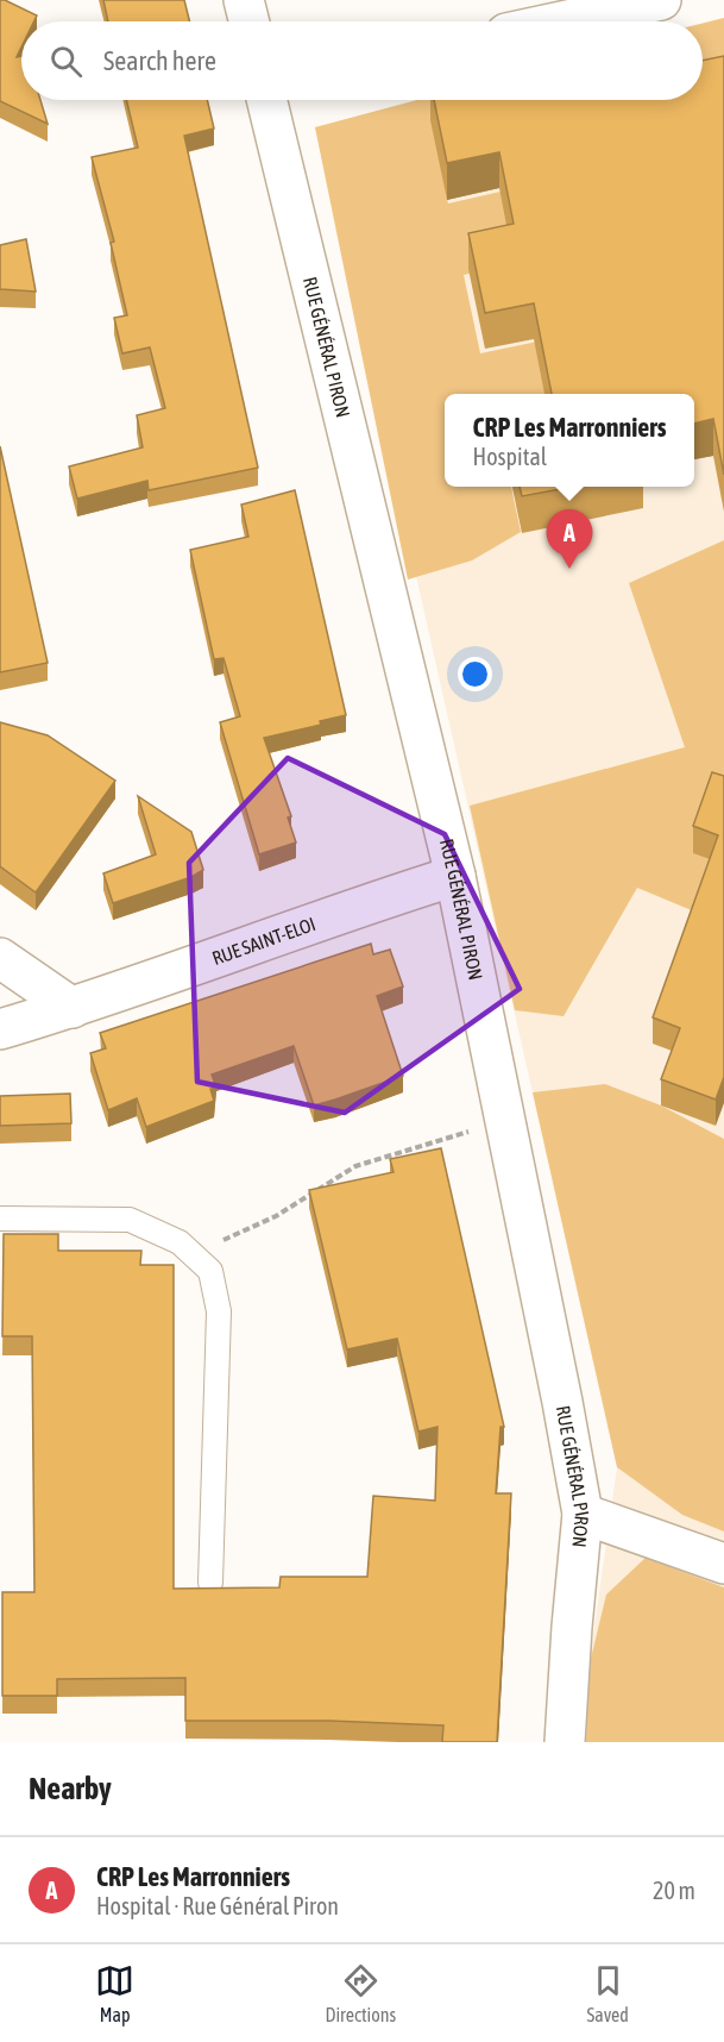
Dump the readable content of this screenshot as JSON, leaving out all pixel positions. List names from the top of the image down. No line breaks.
{"streets":{"street":["RUE GÉNÉRAL PIRON","RUE SAINT-ELOI"]},"crossings":[["RUE GÉNÉRAL PIRON","RUE SAINT-ELOI"]],"page":{"search":"Search here","popup":["CRP Les Marronniers","Hospital"],"pins":"A","heading":"Nearby","list":[{"mark":"A","name":"CRP Les Marronniers","note":"Hospital · Rue Général Piron","value":"20 m"}],"nav":["Map","Directions","Saved"]}}
